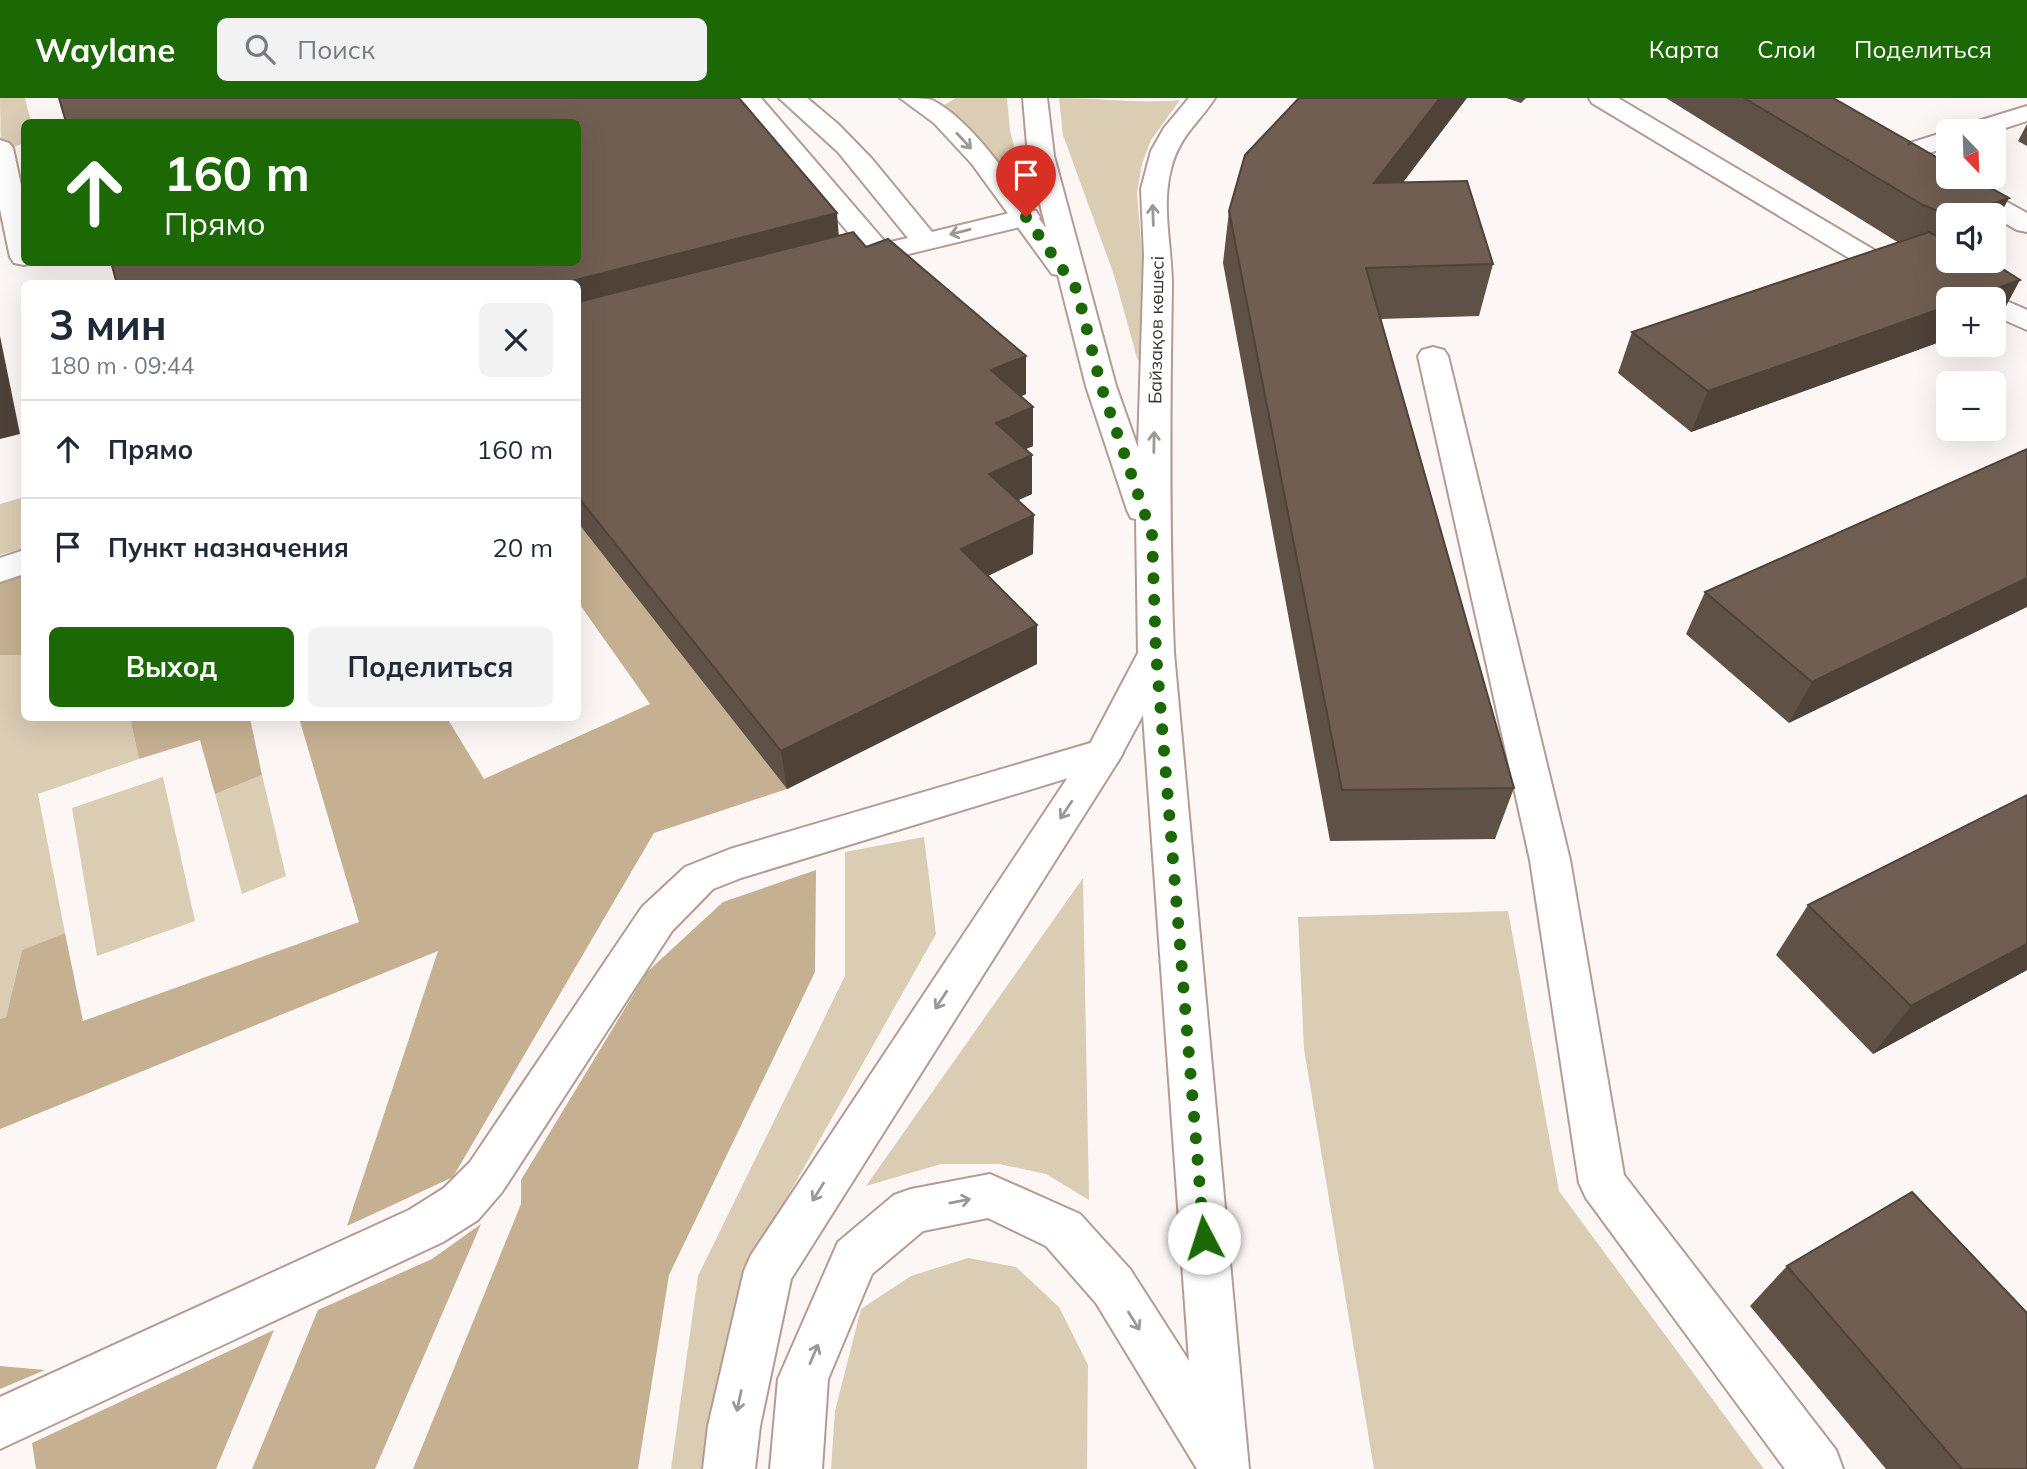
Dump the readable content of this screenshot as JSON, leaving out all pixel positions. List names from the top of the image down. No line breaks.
{"streets":{"main road":["Байзақов көшесі"]},"north":"bottom right","page":{"header":"Waylane","search":"Поиск","nav":["Карта","Слои","Поделиться"],"map_buttons":["+","−"],"turn":["160 m","Прямо"],"heading":["3 мин","180 m · 09:44"],"list":[{"name":"Прямо","value":"160 m"},{"name":"Пункт назначения","value":"20 m"}],"buttons":["Выход","Поделиться"]}}
